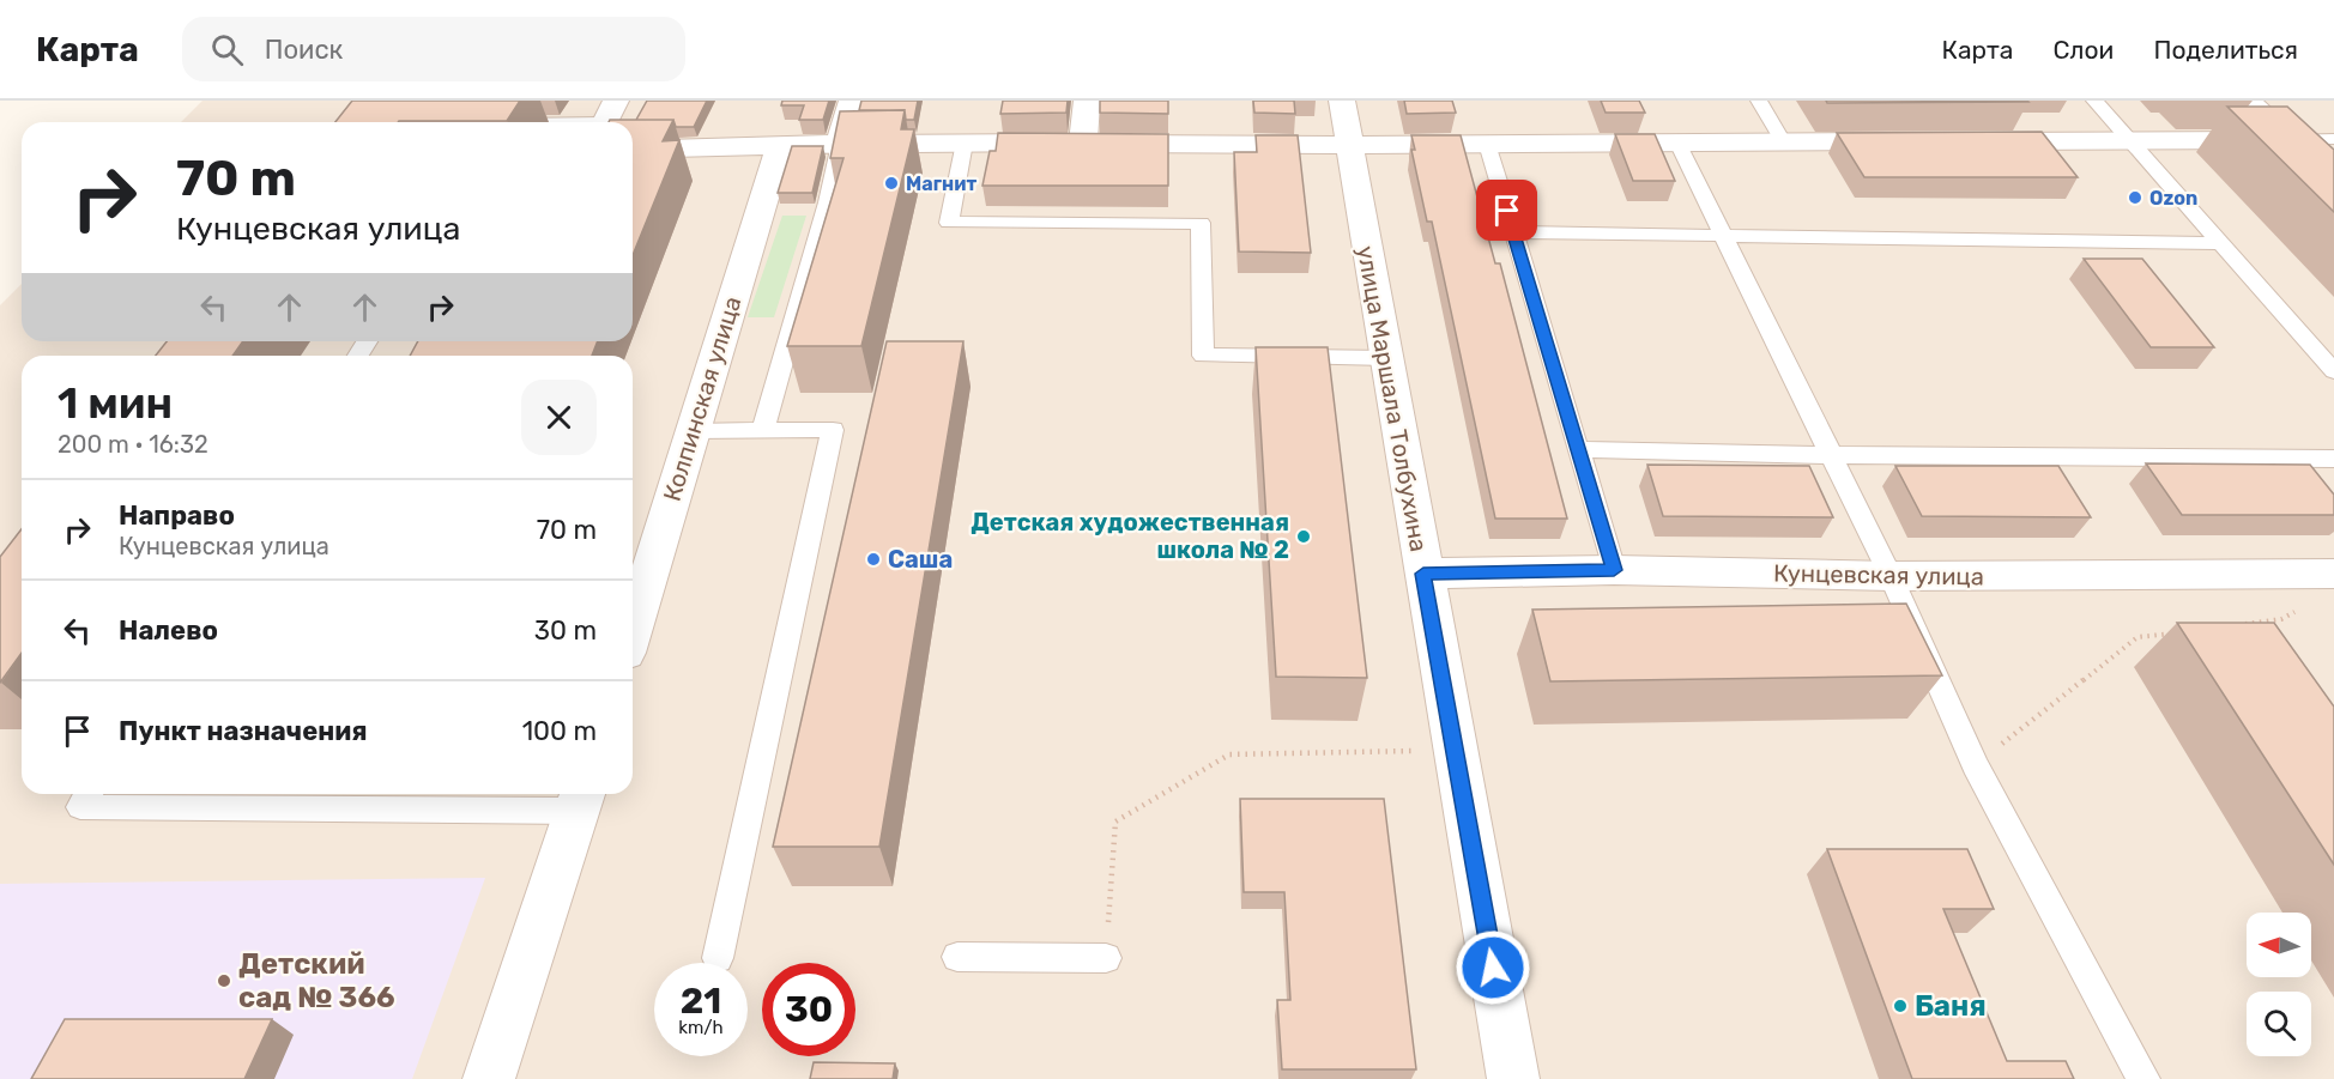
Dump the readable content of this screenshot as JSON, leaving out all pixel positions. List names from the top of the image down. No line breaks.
{"streets":{"street":["Колпинская улица","улица Маршала Толбухина","Кунцевская улица"]},"crossings":[["улица Маршала Толбухина","Кунцевская улица"]],"places":["Магнит","Ozon","Детская художественная школа № 2","Саша","Детский сад № 366","Баня"],"north":"left","page":{"header":"Карта","search":"Поиск","nav":["Карта","Слои","Поделиться"],"turn":["70 m","Кунцевская улица"],"heading":["1 мин","200 m · 16:32"],"list":[{"name":"Направо","note":"Кунцевская улица","value":"70 m"},{"name":"Налево","value":"30 m"},{"name":"Пункт назначения","value":"100 m"}],"speed":"21 km/h","limit":"30"}}
